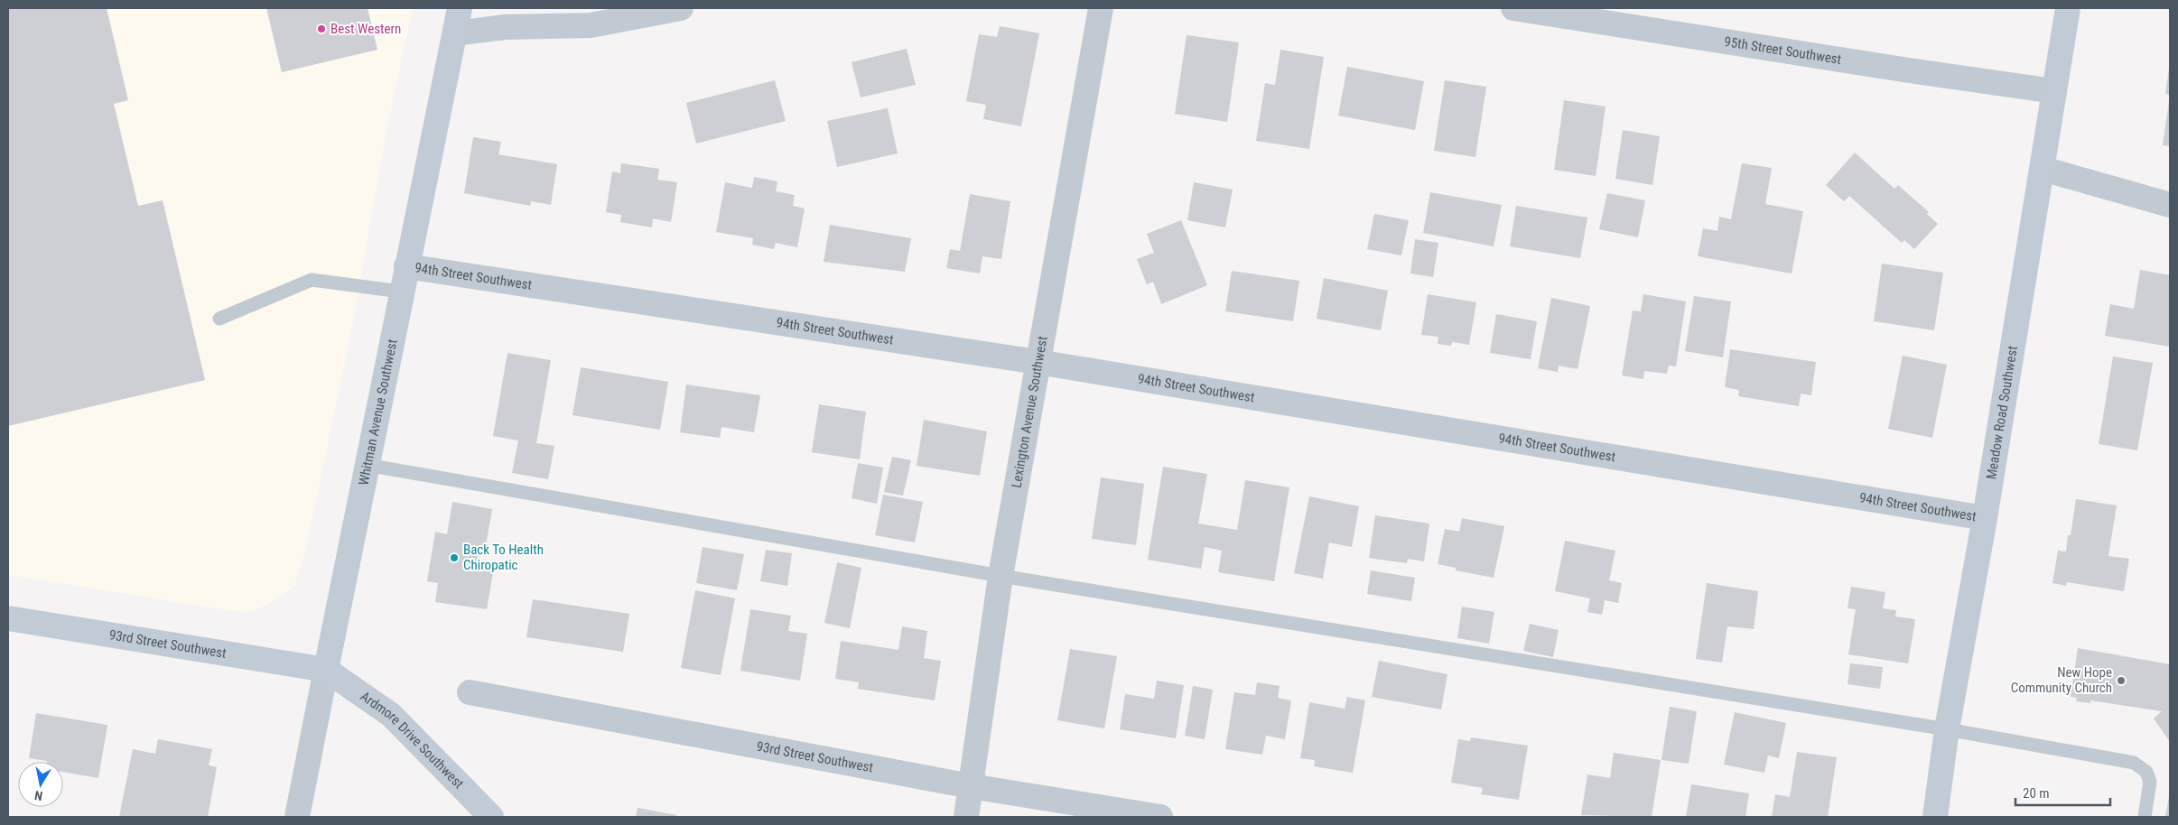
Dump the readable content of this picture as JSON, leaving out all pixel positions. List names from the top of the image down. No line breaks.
{"streets":{"street":["95th Street Southwest","94th Street Southwest","Lexington Avenue Southwest","Whitman Avenue Southwest","Meadow Road Southwest","93rd Street Southwest","Ardmore Drive Southwest"]},"crossings":[["95th Street Southwest","Meadow Road Southwest"],["94th Street Southwest","Lexington Avenue Southwest"],["94th Street Southwest","Whitman Avenue Southwest"],["94th Street Southwest","Meadow Road Southwest"],["Lexington Avenue Southwest","93rd Street Southwest"],["Whitman Avenue Southwest","93rd Street Southwest"],["Whitman Avenue Southwest","Ardmore Drive Southwest"],["93rd Street Southwest","Ardmore Drive Southwest"]],"places":["Best Western","Back To Health Chiropatic","New Hope Community Church"],"scale_bar":"20 m","north":"bottom"}
